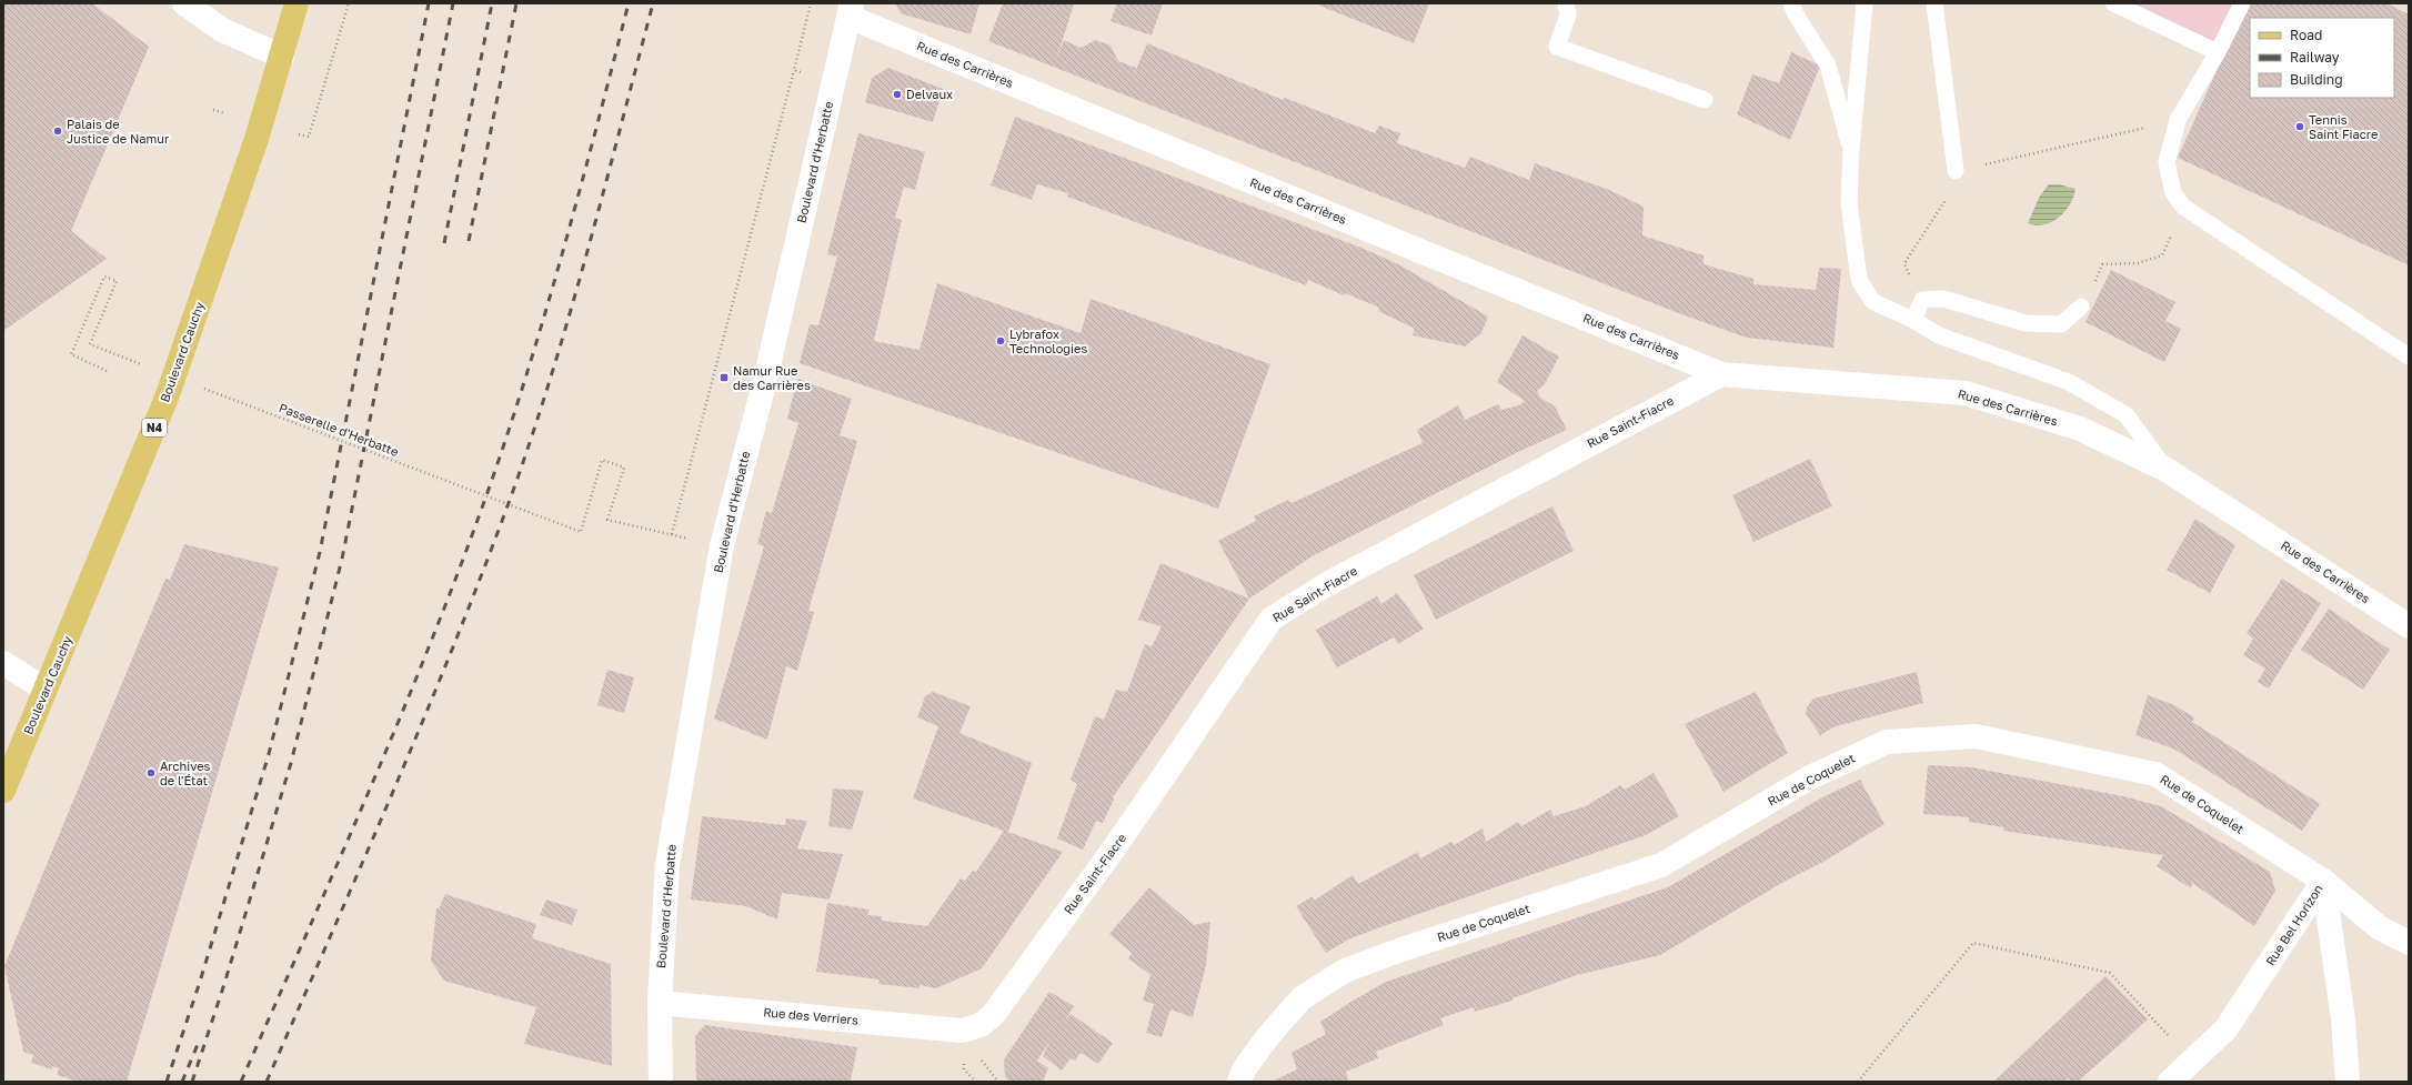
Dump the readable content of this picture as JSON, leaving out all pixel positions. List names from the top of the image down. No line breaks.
{"streets":{"main road":["Boulevard Cauchy","N4"],"street":["Rue des Carrières","Boulevard d'Herbatte","Rue Saint-Fiacre","Rue de Coquelet","Rue Bel Horizon","Rue des Verriers"],"path":["Passerelle d'Herbatte"]},"crossings":[["Rue des Carrières","Boulevard d'Herbatte"],["Rue des Carrières","Rue Saint-Fiacre"],["Boulevard d'Herbatte","Rue des Verriers"],["Rue Saint-Fiacre","Rue des Verriers"],["Rue de Coquelet","Rue Bel Horizon"]],"places":{"other":["Delvaux","Tennis Saint Fiacre","Palais de Justice de Namur","Lybrafox Technologies","Archives de l'État"],"transit":["Namur Rue des Carrières"]},"legend":["Road","Railway","Building"]}
